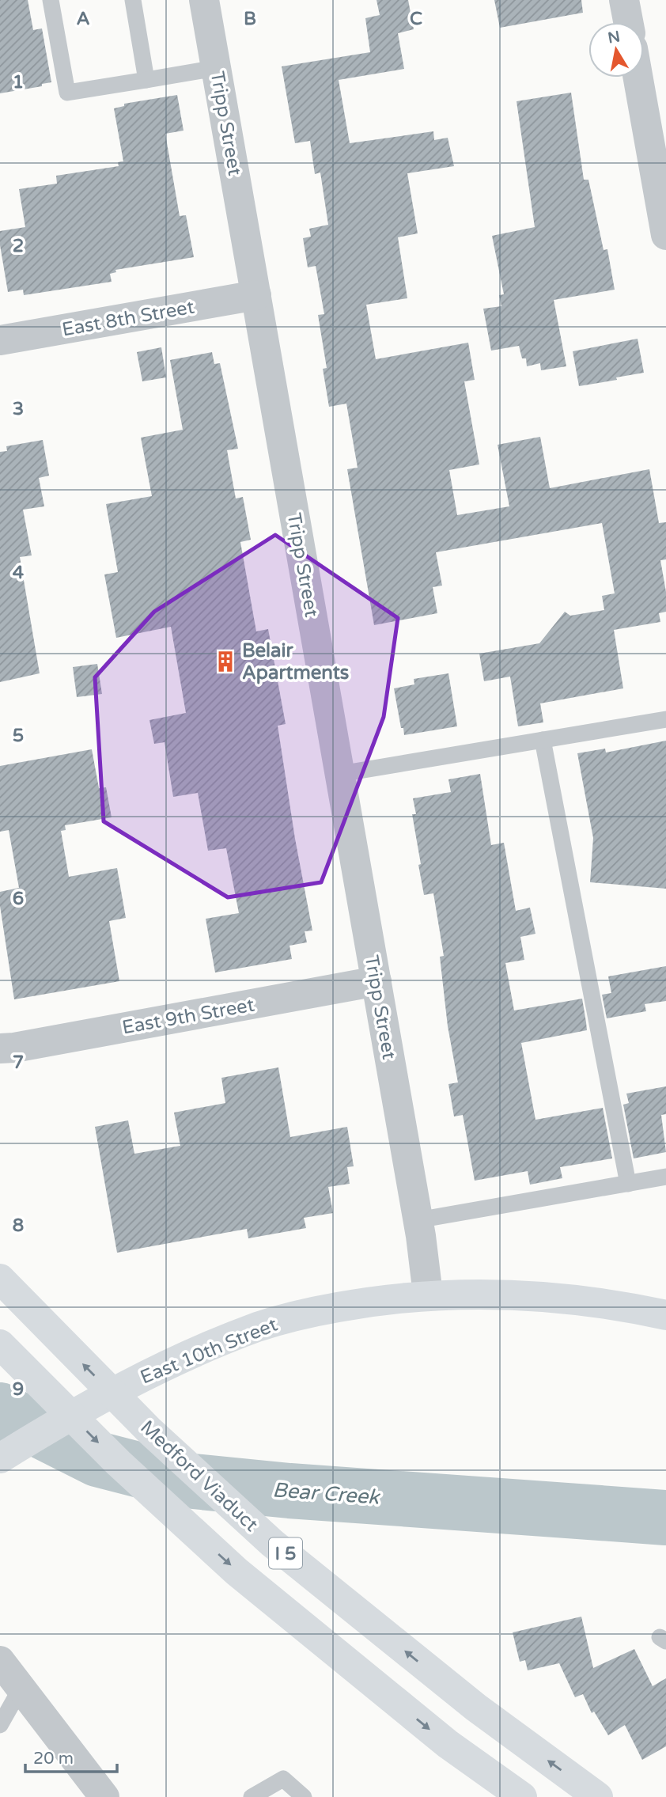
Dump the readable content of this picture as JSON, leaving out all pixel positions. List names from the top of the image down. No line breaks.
{"streets":{"main road":["East 10th Street","Medford Viaduct","I 5"],"street":["Tripp Street","East 8th Street","East 9th Street"]},"crossings":[["Tripp Street","East 8th Street"],["Tripp Street","East 9th Street"],["Tripp Street","East 10th Street"]],"water":["Bear Creek"],"places":{"building":["Belair Apartments"]},"scale_bar":"20 m","north":"top","grid":{"columns":["A","B","C"],"rows":["1","2","3","4","5","6","7","8","9"]}}
